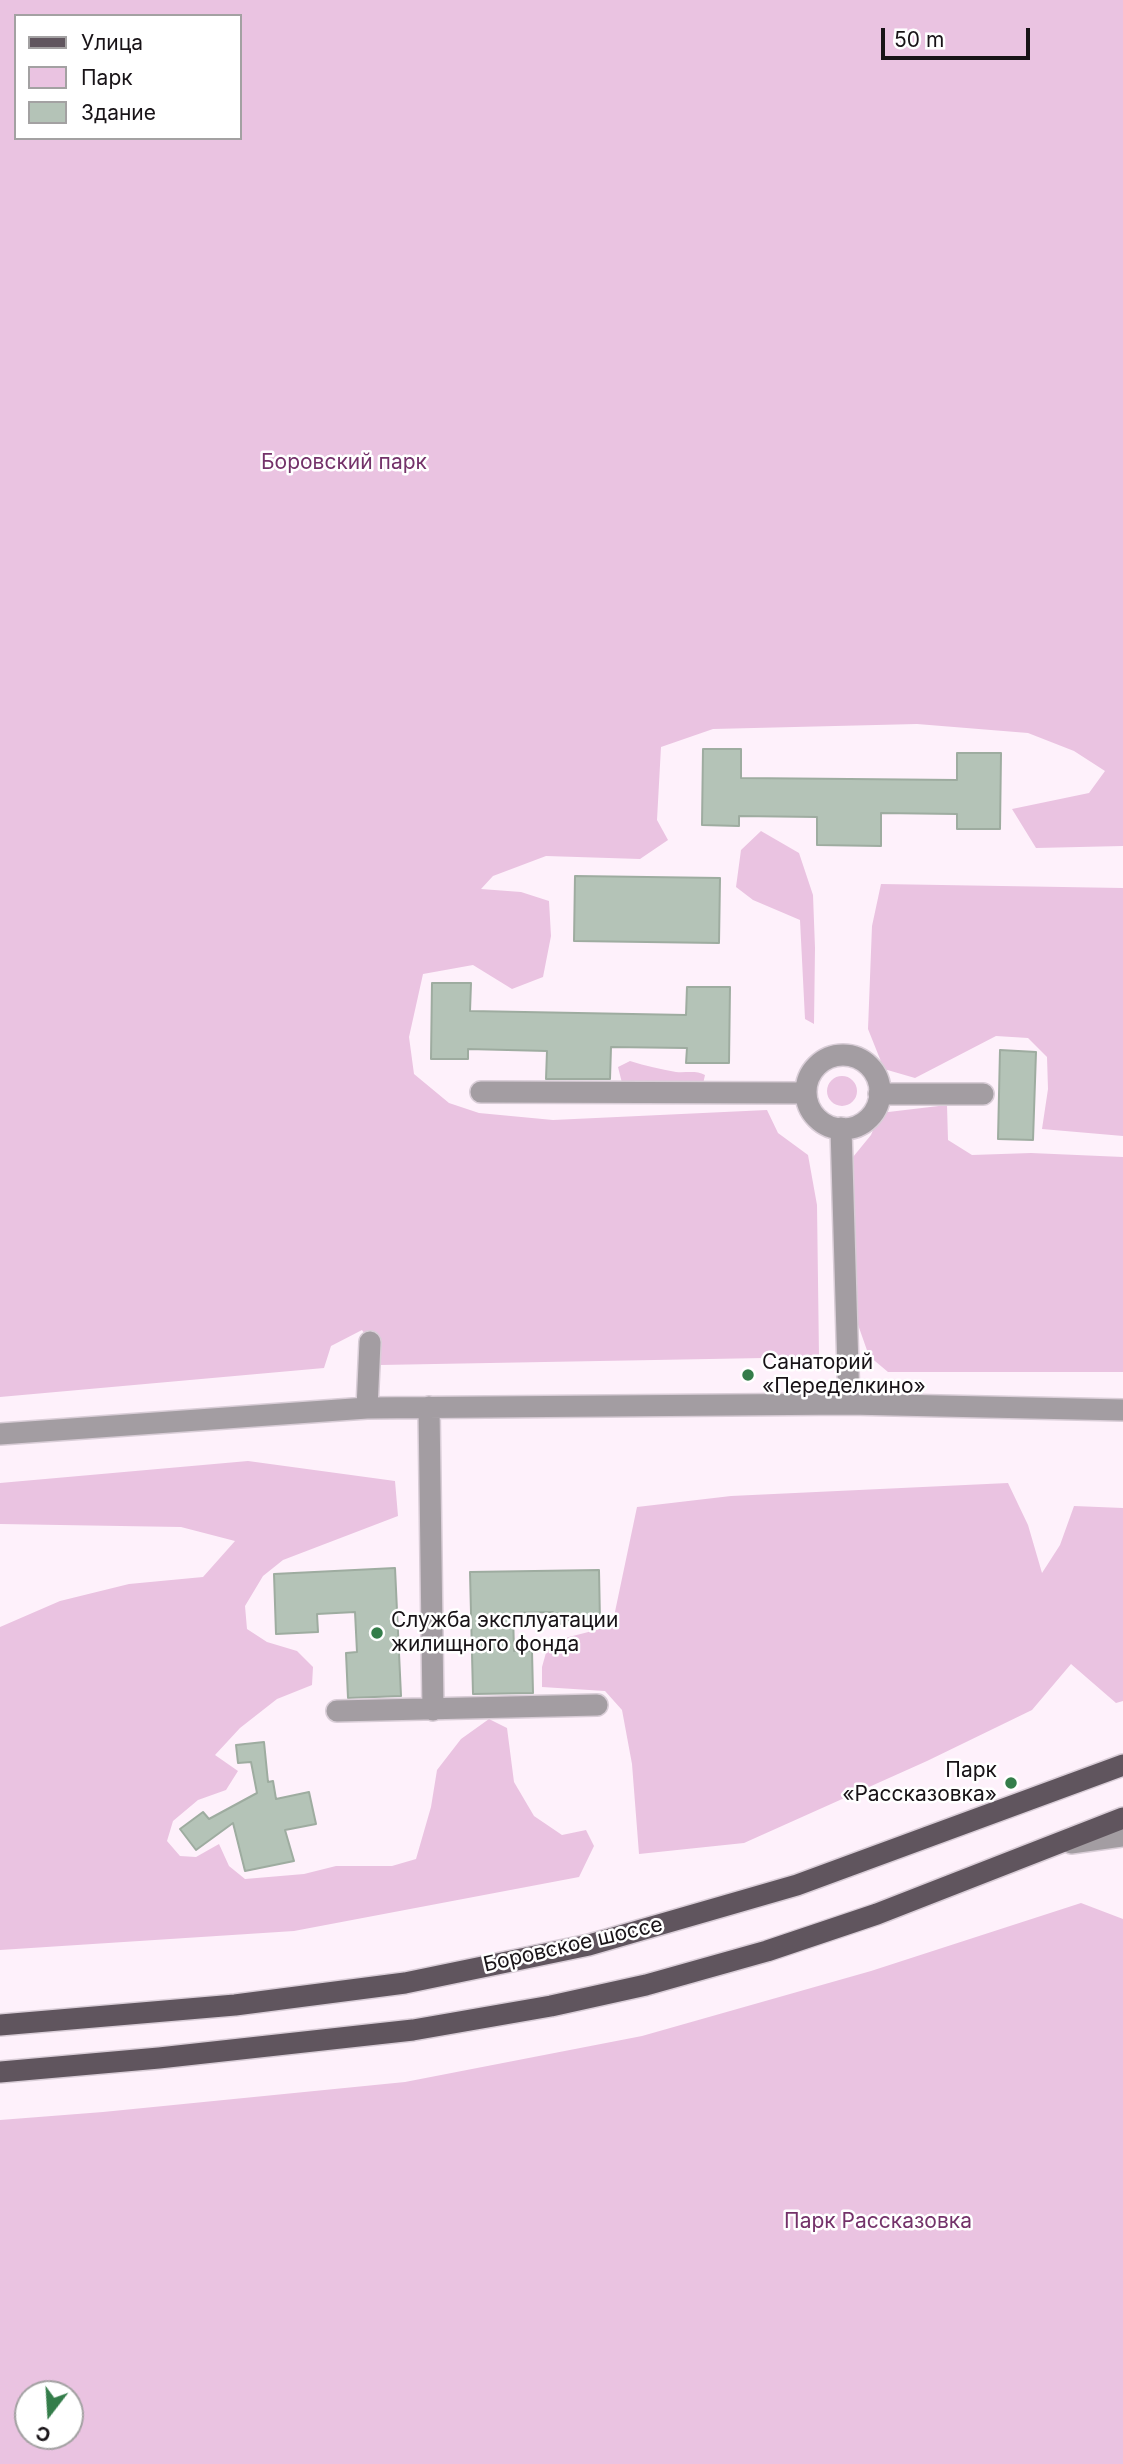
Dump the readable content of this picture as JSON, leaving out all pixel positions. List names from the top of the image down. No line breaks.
{"streets":{"main road":["Боровское шоссе"]},"parks":["Боровский парк","Парк Рассказовка"],"places":["Санаторий «Переделкино»","Служба эксплуатации жилищного фонда","Парк «Рассказовка»"],"legend":["Улица","Парк","Здание"],"scale_bar":"50 m","north":"bottom"}
